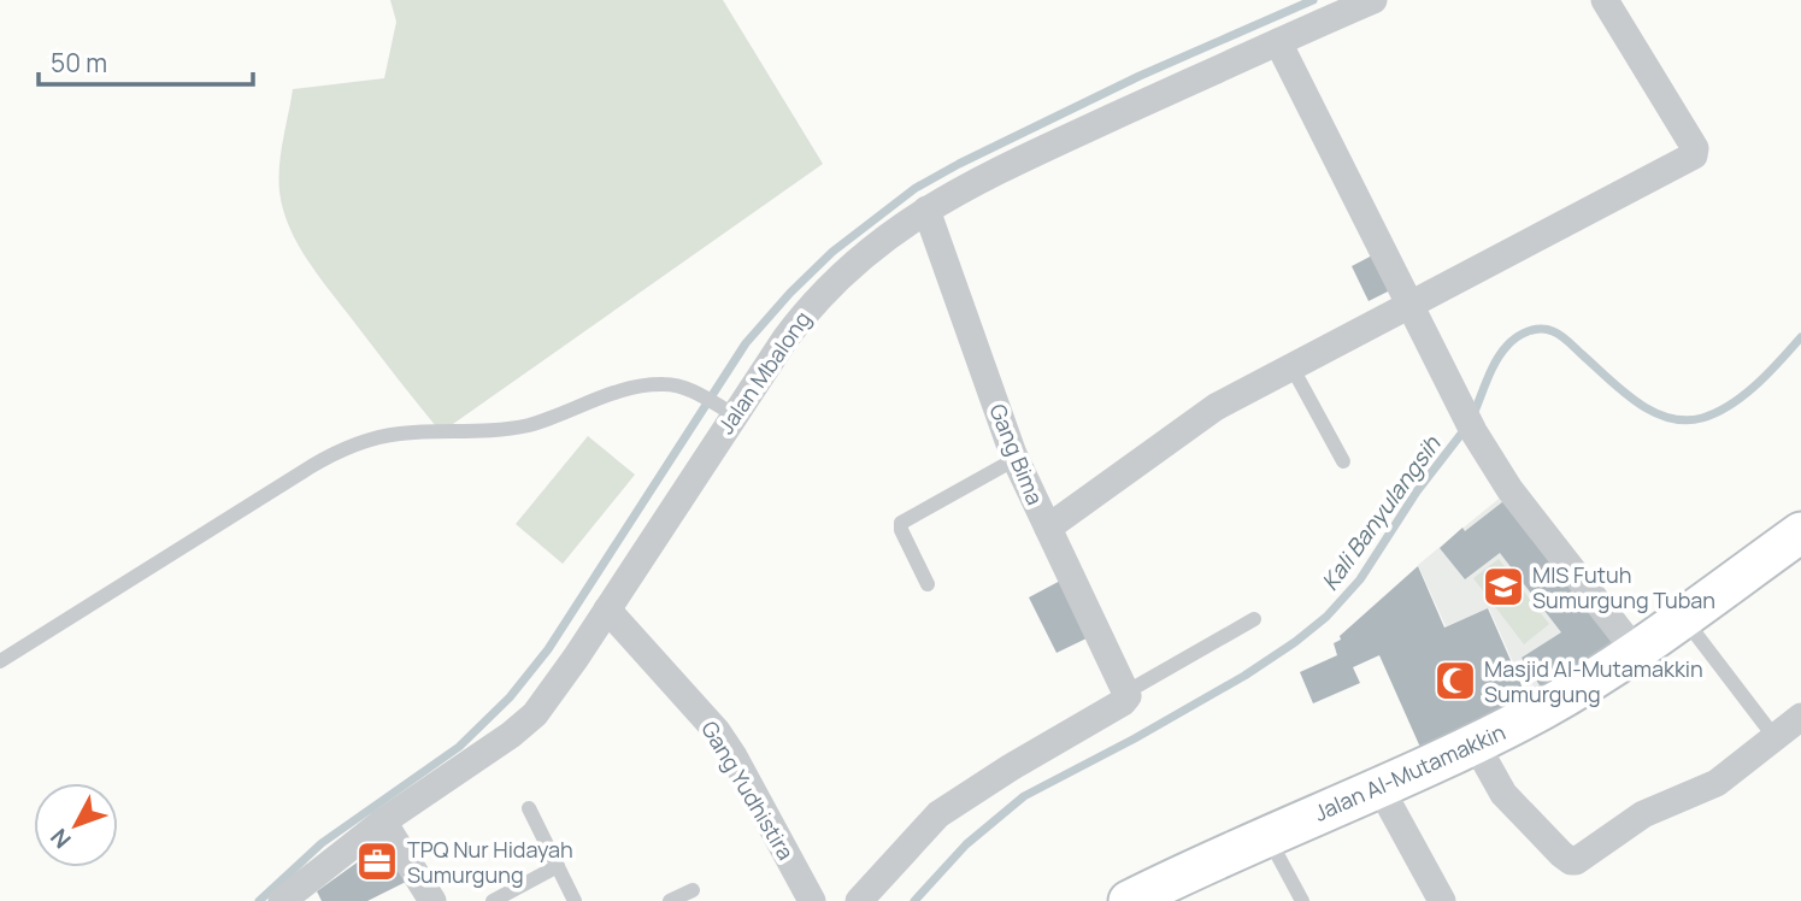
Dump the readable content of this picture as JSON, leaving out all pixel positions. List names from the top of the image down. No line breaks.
{"streets":{"street":["Jalan Mbalong","Gang Bima","Jalan Al-Mutamakkin","Gang Yudhistira"]},"crossings":[["Jalan Mbalong","Gang Bima"],["Jalan Mbalong","Gang Yudhistira"]],"water":["Kali Banyulangsih"],"places":{"school or university":["MIS Futuh Sumurgung Tuban"],"mosque":["Masjid Al-Mutamakkin Sumurgung"],"office":["TPQ Nur Hidayah Sumurgung"]},"scale_bar":"50 m","north":"bottom left"}
